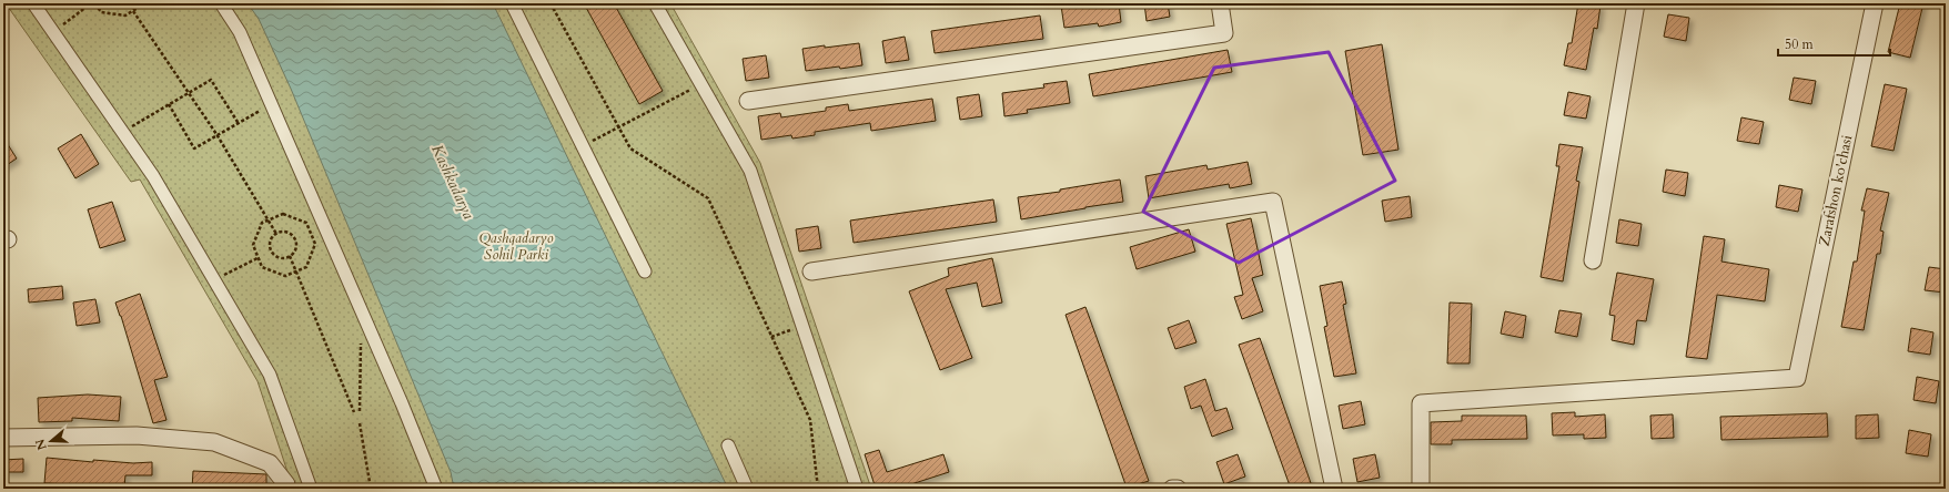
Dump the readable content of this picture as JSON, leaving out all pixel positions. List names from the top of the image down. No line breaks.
{"streets":{"street":["Zarafshon ko'chasi"]},"water":["Kashkadarya"],"parks":["Qashqadaryo Sohil Parki"],"scale_bar":"50 m","north":"left"}
